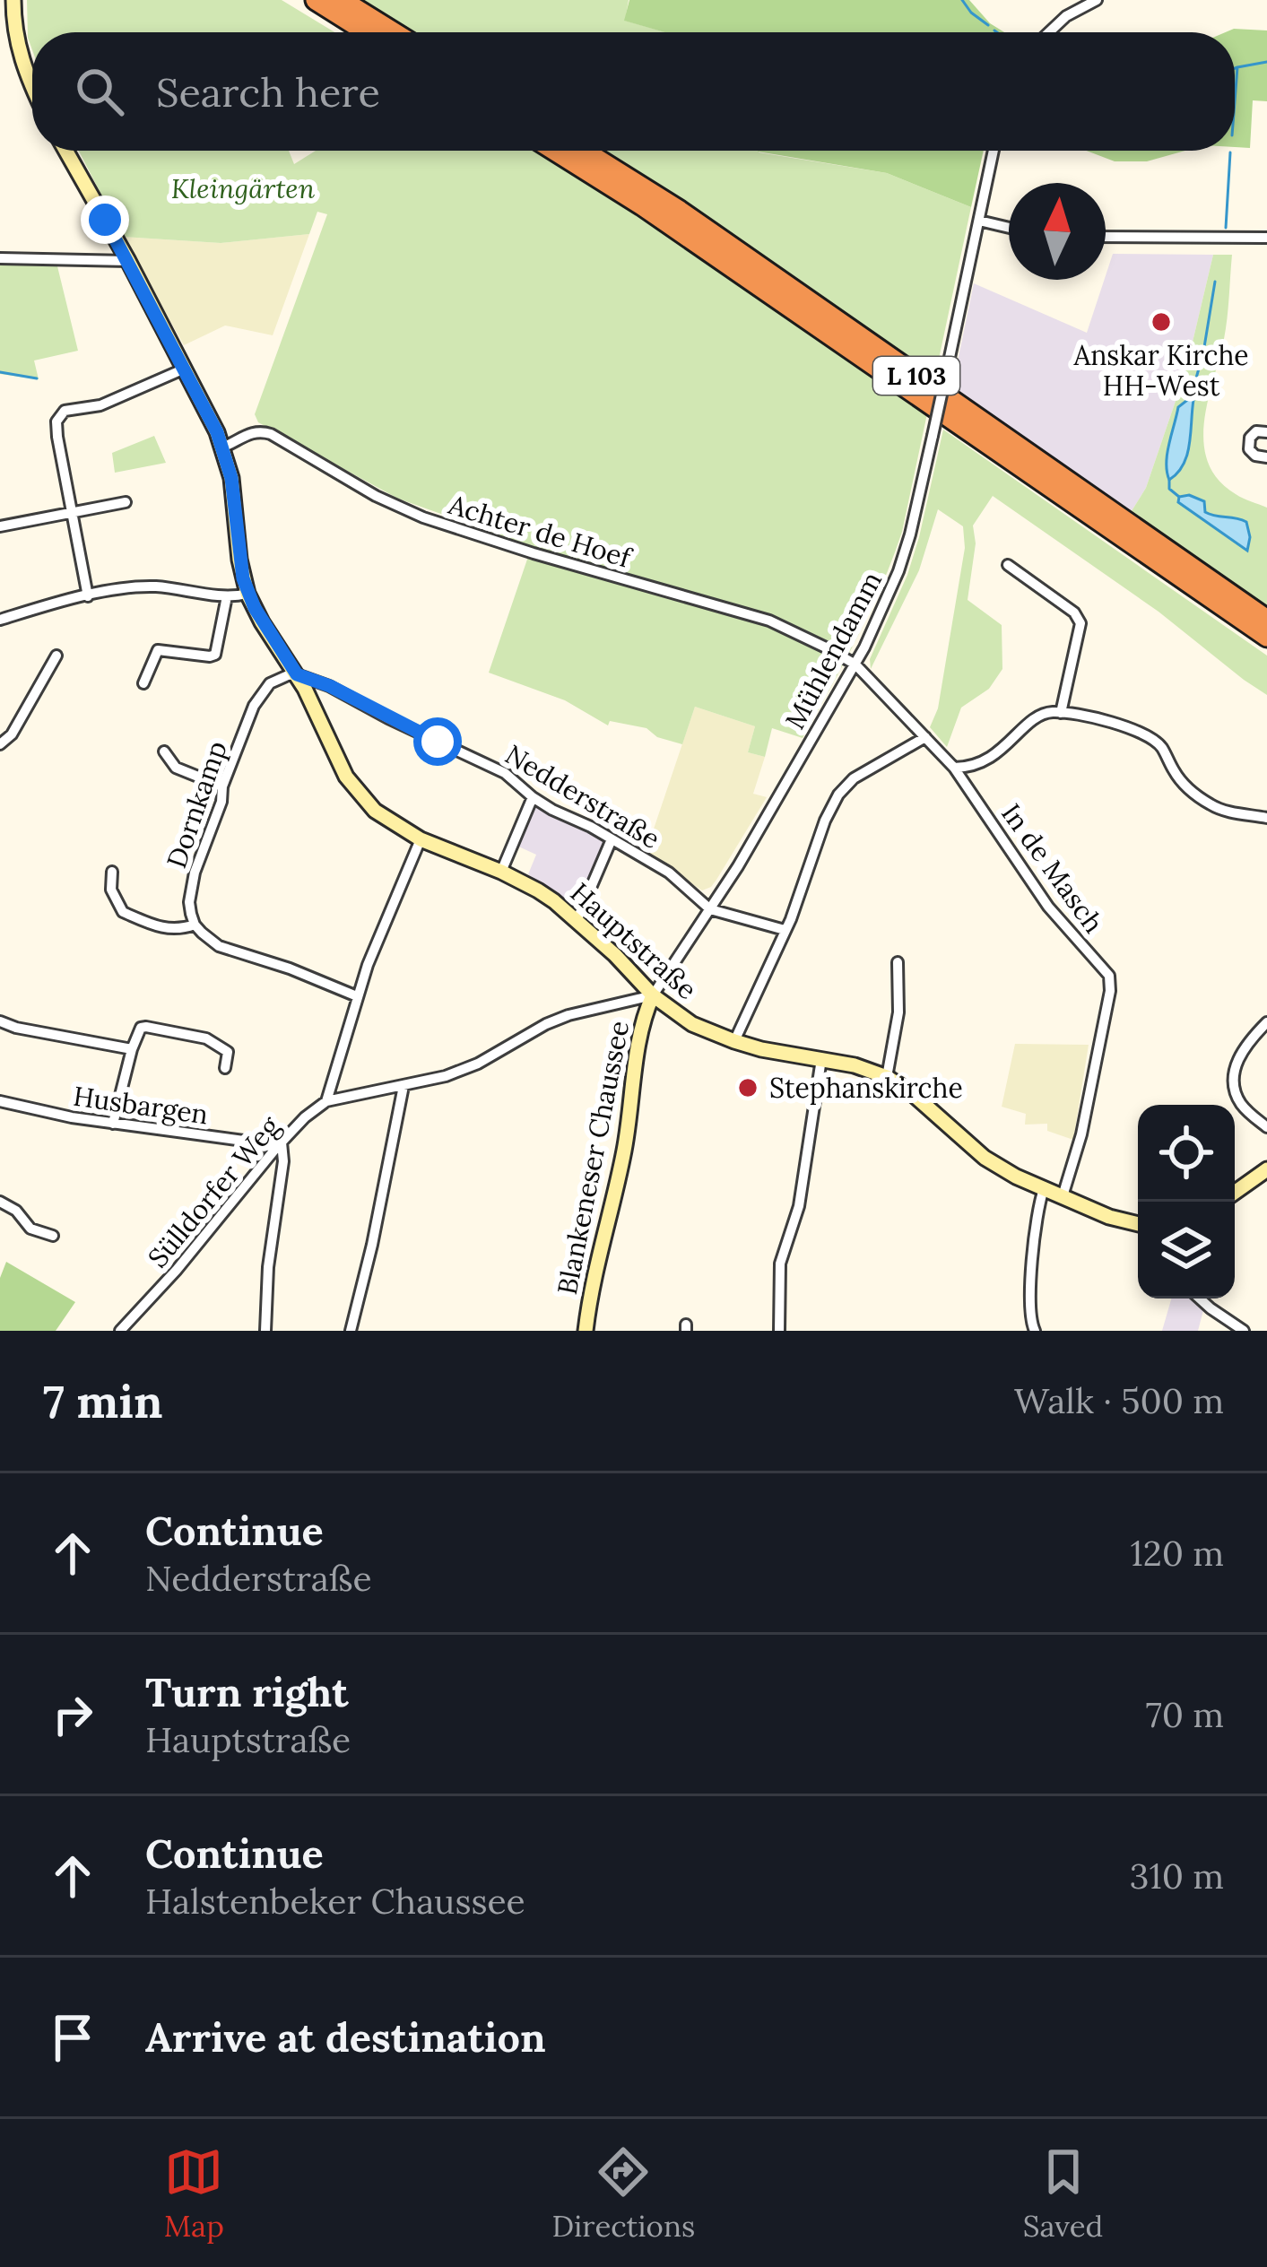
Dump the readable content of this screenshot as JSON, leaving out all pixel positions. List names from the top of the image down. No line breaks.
{"streets":{"highway":["L 103"],"main road":["Hauptstraße","Blankeneser Chaussee"],"street":["Achter de Hoef","Mühlendamm","Nedderstraße","Dornkamp","In de Masch","Husbargen","Sülldorfer Weg"]},"crossings":[["Achter de Hoef","Mühlendamm"],["Achter de Hoef","In de Masch"],["Achter de Hoef","Hauptstraße"],["Mühlendamm","Nedderstraße"],["Mühlendamm","In de Masch"],["Mühlendamm","Hauptstraße"],["Mühlendamm","Blankeneser Chaussee"],["Nedderstraße","Dornkamp"],["Nedderstraße","Hauptstraße"],["Dornkamp","Hauptstraße"],["In de Masch","Hauptstraße"],["Hauptstraße","Blankeneser Chaussee"],["Husbargen","Sülldorfer Weg"]],"parks":["Kleingärten"],"places":["Anskar Kirche HH-West","Stephanskirche"],"north":"top","page":{"search":"Search here","heading":["7 min","Walk · 500 m"],"list":[["Continue","Nedderstraße","120 m"],["Turn right","Hauptstraße","70 m"],["Continue","Halstenbeker Chaussee","310 m"],"Arrive at destination"],"nav":["Map","Directions","Saved"]}}
